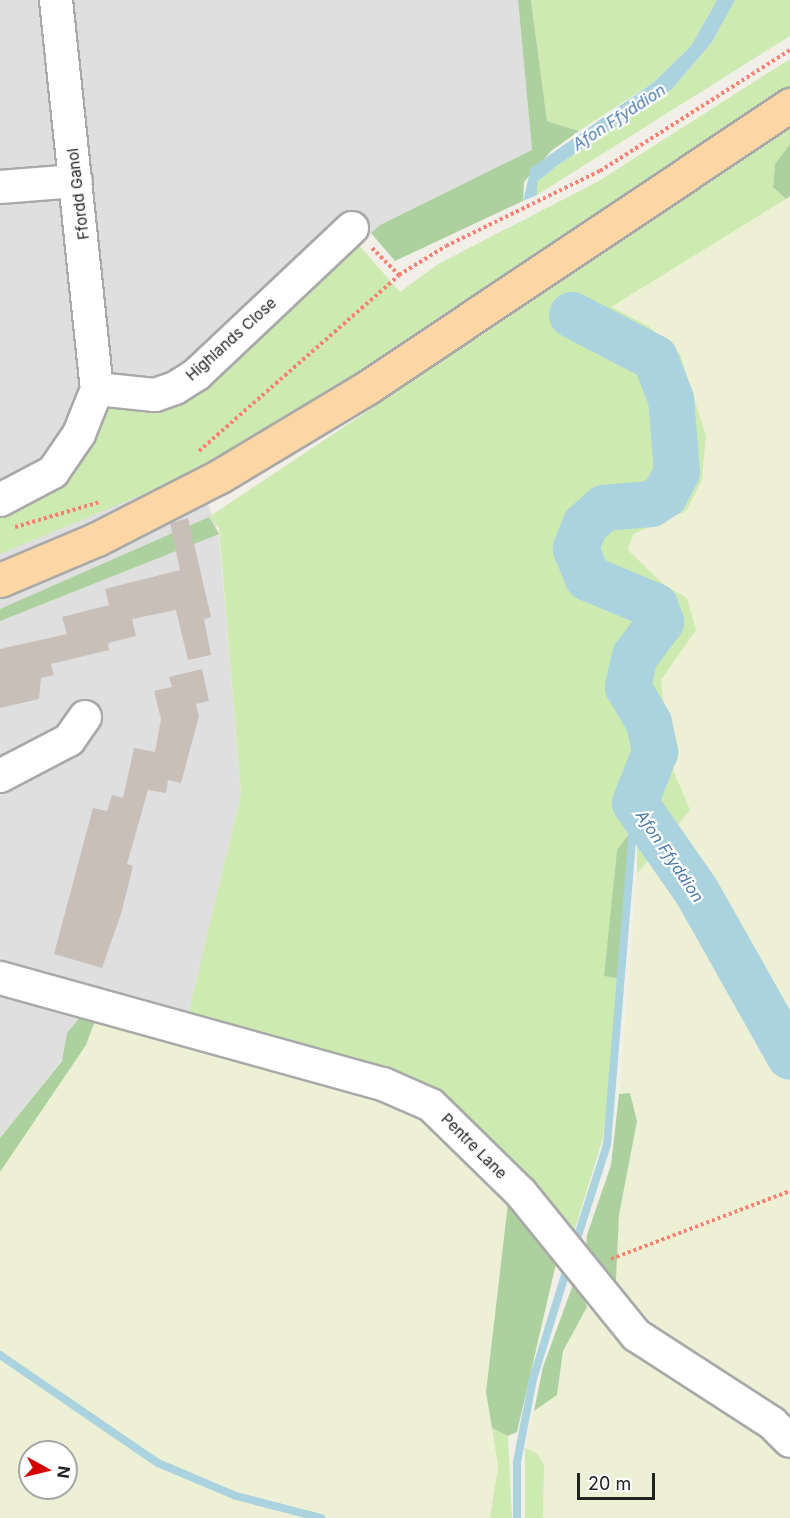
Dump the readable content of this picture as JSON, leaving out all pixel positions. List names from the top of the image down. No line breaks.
{"streets":{"street":["Ffordd Ganol","Highlands Close","Pentre Lane"]},"crossings":[["Ffordd Ganol","Highlands Close"]],"water":["Afon Ffyddion"],"scale_bar":"20 m","north":"right"}
